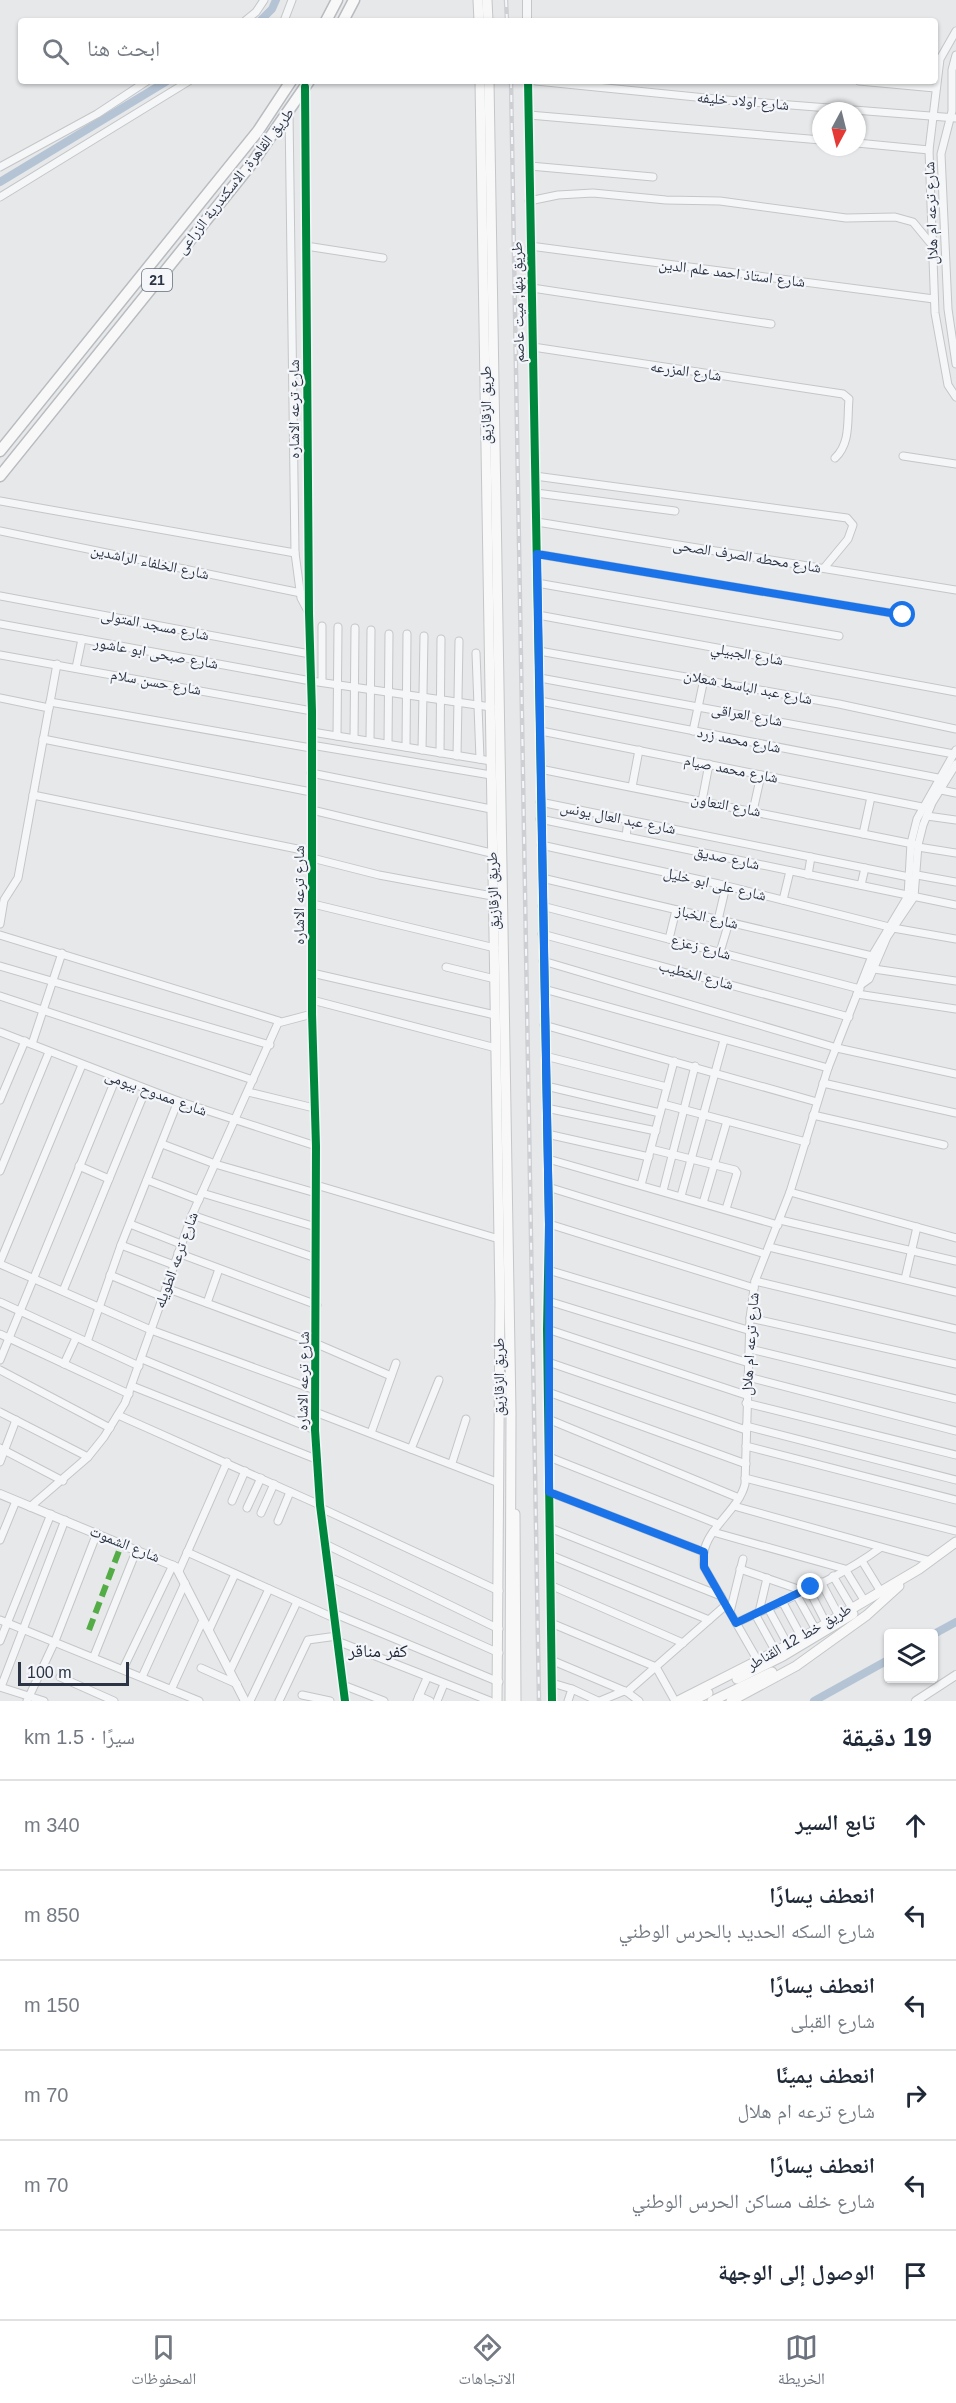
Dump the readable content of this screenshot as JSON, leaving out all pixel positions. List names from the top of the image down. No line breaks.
{"streets":{"highway":["طريق القاهرة, الاسكندرية الزراعى","21"],"main road":["طريق الزقازيق","طريق خط 12 القناطر"],"street":["شارع اولاد خليفه","شارع ترعه ام هلال","شارع استاذ احمد علم الدين","طريق بنها, ميت عاصم","شارع المزرعه","شارع ترعه الاشاره","شارع محطه الصرف الصحى","شارع الخلفاء الراشدين","شارع مسجد المتولى","شارع صبحى ابو عاشور","شارع الجبيلي","شارع حسن سلام","شارع عبد الباسط شعلان","شارع العراقى","شارع محمد زرد","شارع محمد صيام","شارع التعاون","شارع عبد العال يونس","شارع صديق","شارع على ابو خليل","شارع الخباز","شارع زعزع","شارع الخطيب","شارع ممدوح بيومى","شارع ترعه الطويله","شارع الشموت"]},"crossings":[["شارع اولاد خليفه","شارع ترعه ام هلال"],["طريق القاهرة, الاسكندرية الزراعى","شارع ترعه الاشاره"],["شارع ترعه ام هلال","شارع استاذ احمد علم الدين"],["شارع ترعه ام هلال","شارع العراقى"],["شارع ترعه ام هلال","شارع محمد زرد"],["شارع ترعه ام هلال","شارع محمد صيام"],["شارع ترعه ام هلال","شارع التعاون"],["شارع ترعه ام هلال","شارع عبد العال يونس"],["شارع ترعه ام هلال","شارع صديق"],["شارع ترعه ام هلال","شارع على ابو خليل"],["شارع ترعه ام هلال","شارع الخباز"],["شارع ترعه ام هلال","شارع زعزع"],["شارع ترعه ام هلال","شارع الخطيب"],["شارع استاذ احمد علم الدين","طريق بنها, ميت عاصم"],["طريق بنها, ميت عاصم","شارع المزرعه"],["طريق بنها, ميت عاصم","شارع محطه الصرف الصحى"],["طريق بنها, ميت عاصم","شارع الجبيلي"],["طريق بنها, ميت عاصم","شارع عبد الباسط شعلان"],["طريق بنها, ميت عاصم","شارع العراقى"],["طريق بنها, ميت عاصم","شارع محمد زرد"],["طريق بنها, ميت عاصم","شارع محمد صيام"],["طريق بنها, ميت عاصم","شارع التعاون"],["طريق بنها, ميت عاصم","شارع عبد العال يونس"],["طريق بنها, ميت عاصم","شارع صديق"],["طريق بنها, ميت عاصم","شارع على ابو خليل"],["طريق بنها, ميت عاصم","شارع الخباز"],["طريق بنها, ميت عاصم","شارع زعزع"],["طريق بنها, ميت عاصم","شارع الخطيب"],["طريق الزقازيق","شارع صبحى ابو عاشور"],["شارع ترعه الاشاره","شارع الخلفاء الراشدين"],["شارع ترعه الاشاره","شارع مسجد المتولى"],["شارع ترعه الاشاره","شارع صبحى ابو عاشور"],["شارع ترعه الاشاره","شارع حسن سلام"],["شارع ترعه الاشاره","شارع ممدوح بيومى"],["شارع ممدوح بيومى","شارع ترعه الطويله"],["شارع ترعه الطويله","شارع الشموت"]],"districts":["كفر مناقر"],"scale_bar":"100 m","north":"bottom","page":{"search":"ابحث هنا","scale":"100 m","heading":["19 دقيقة","سيرًا · 1.5 km"],"list":[["تابع السير","340 m"],["انعطف يسارًا","شارع السكه الحديد بالحرس الوطني","850 m"],["انعطف يسارًا","شارع القبلى","150 m"],["انعطف يمينًا","شارع ترعه ام هلال","70 m"],["انعطف يسارًا","شارع خلف مساكن الحرس الوطني","70 m"],"الوصول إلى الوجهة"],"nav":["الخريطة","الاتجاهات","المحفوظات"]}}
